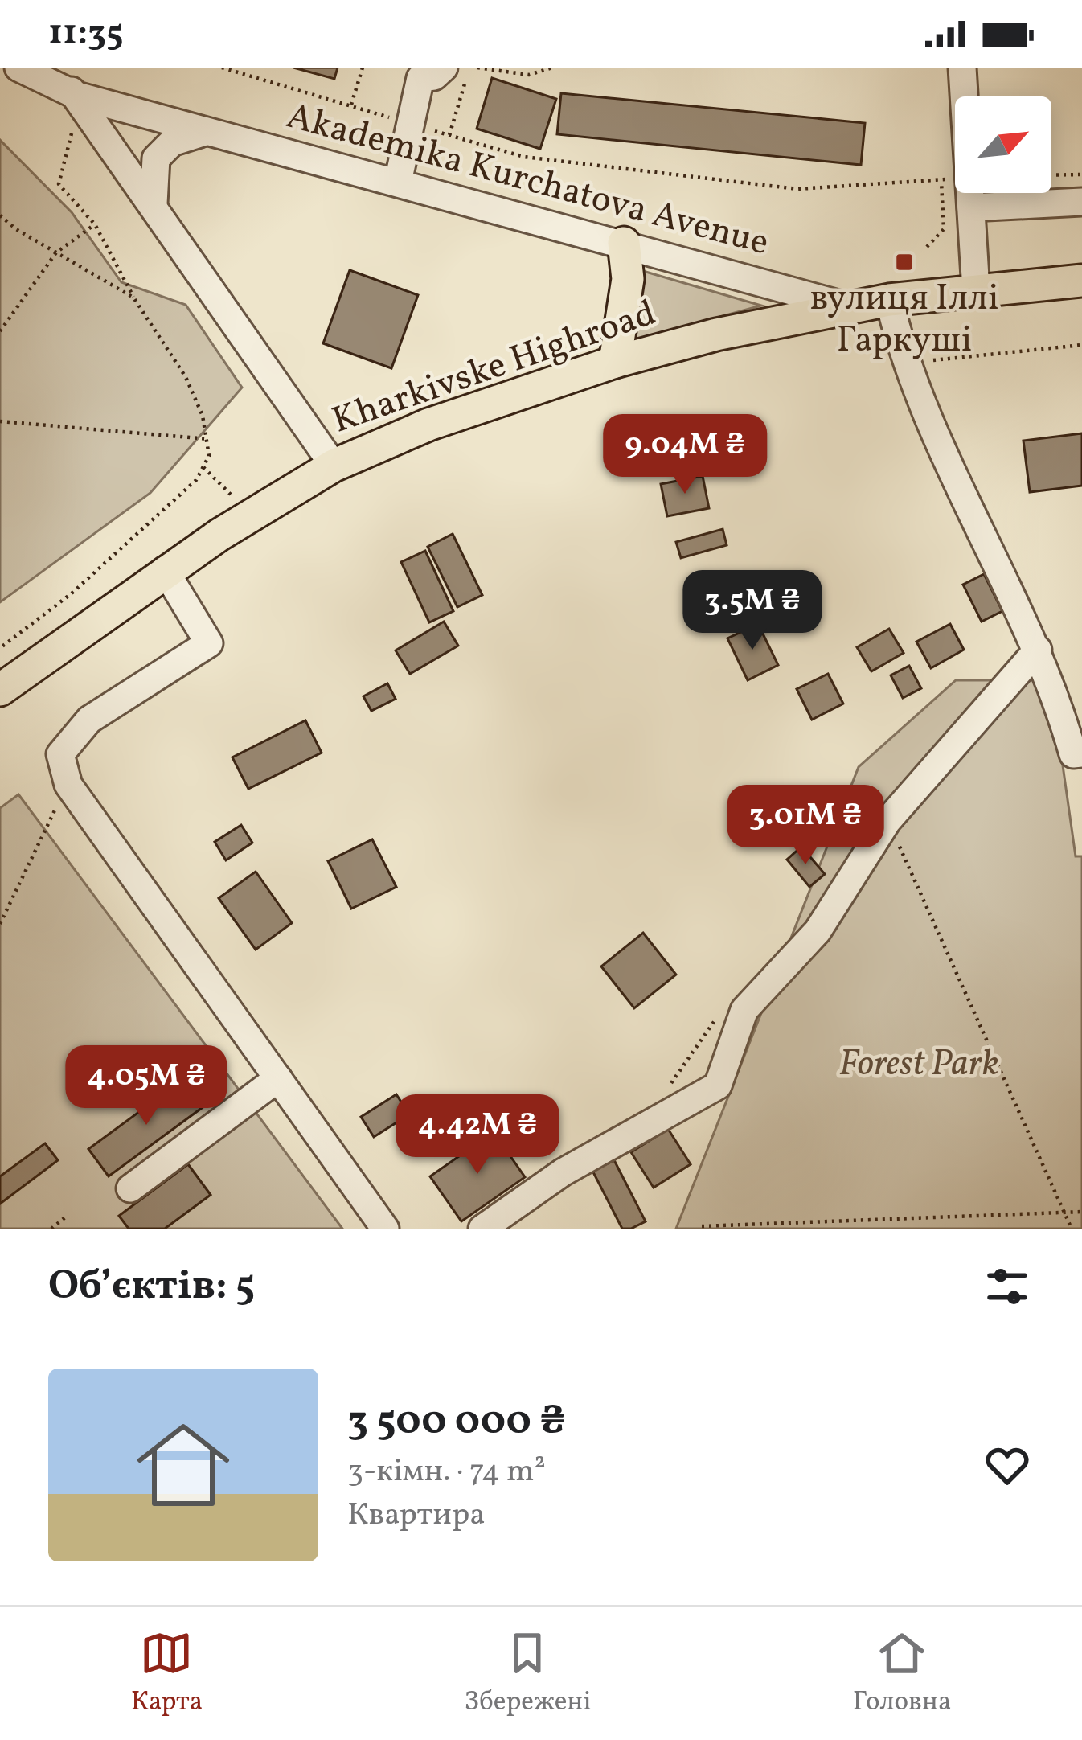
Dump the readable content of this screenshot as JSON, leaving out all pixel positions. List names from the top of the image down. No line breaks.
{"streets":{"main road":["Kharkivske Highroad"],"street":["Akademika Kurchatova Avenue"]},"crossings":[["Akademika Kurchatova Avenue","Kharkivske Highroad"]],"parks":["Forest Park"],"places":{"transit":["вулиця Іллі Гаркуші"]},"north":"top right","page":{"status":"11:35","price":["9.04M ₴","3.5M ₴","3.01M ₴","4.05M ₴","4.42M ₴"],"heading":"Об’єктів: 5","list":[{"name":"3 500 000 ₴","note":"3-кімн. · 74 m² · Квартира"}],"tabs":["Карта","Збережені","Головна"]}}
